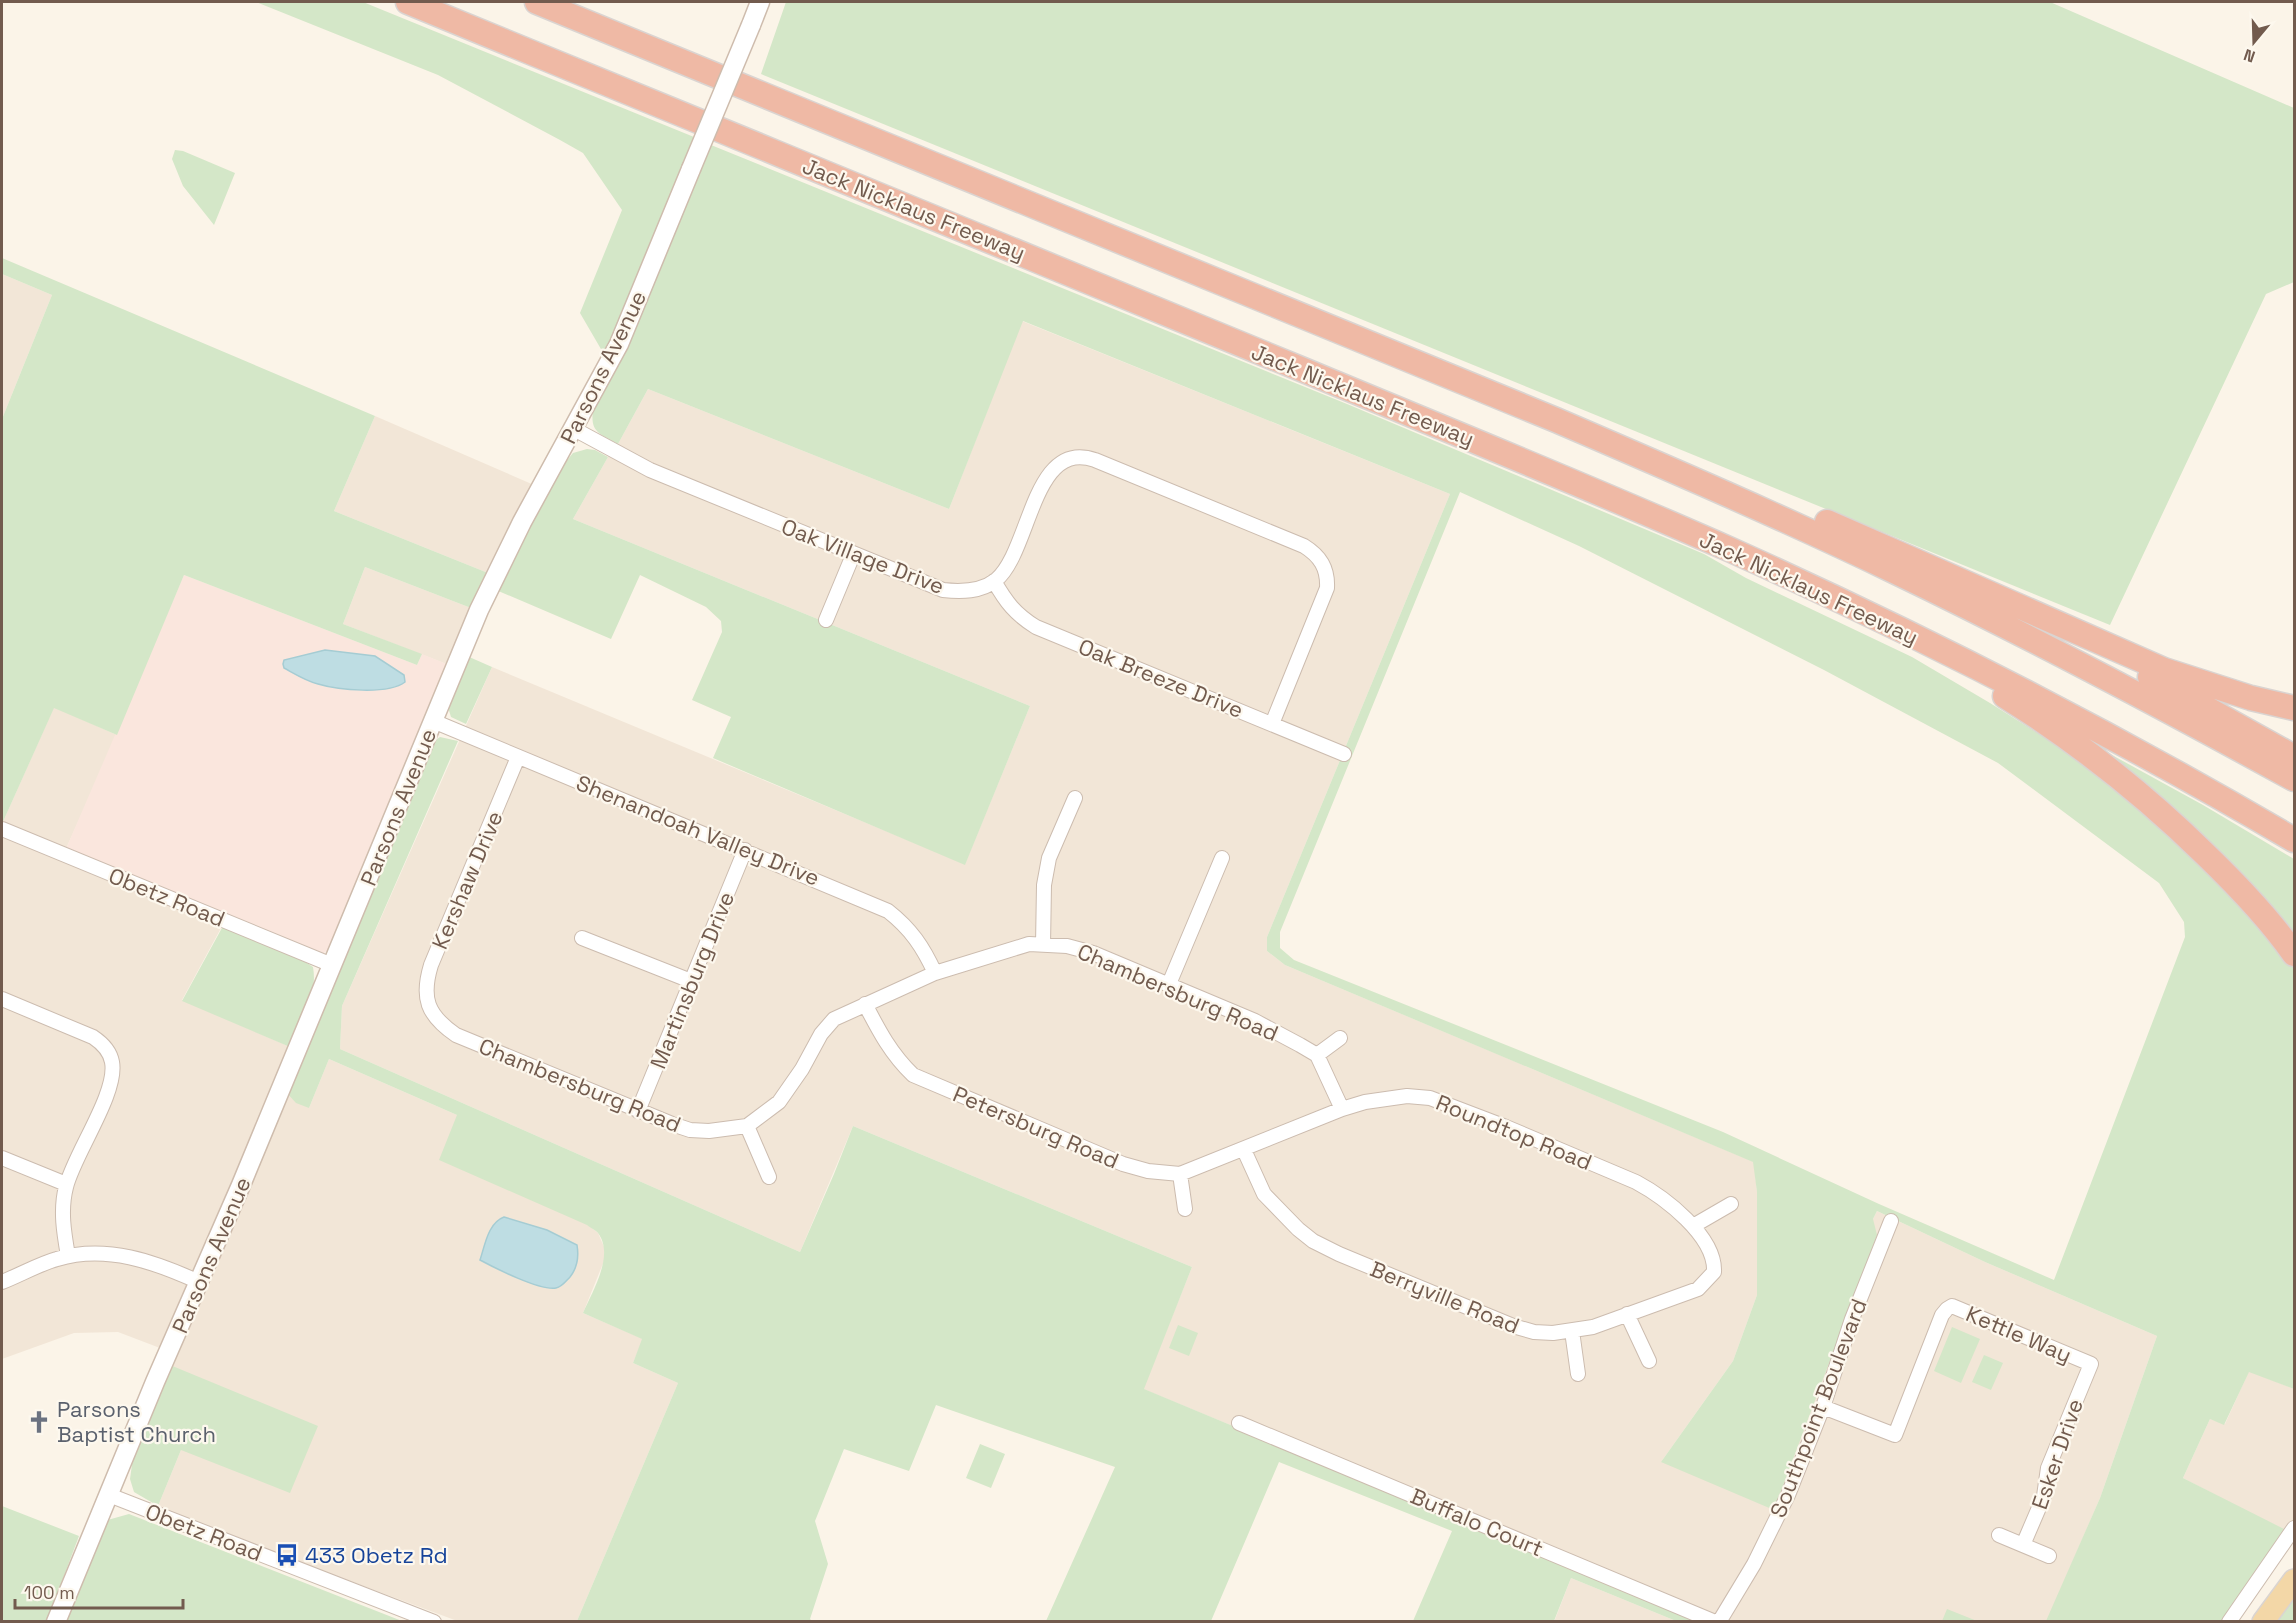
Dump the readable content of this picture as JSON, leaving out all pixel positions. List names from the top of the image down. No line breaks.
{"streets":{"highway":["Jack Nicklaus Freeway"],"street":["Parsons Avenue","Oak Village Drive","Oak Breeze Drive","Shenandoah Valley Drive","Kershaw Drive","Obetz Road","Martinsburg Drive","Chambersburg Road","Petersburg Road","Roundtop Road","Berryville Road","Kettle Way","Southpoint Boulevard","Esker Drive","Buffalo Court"]},"crossings":[["Parsons Avenue","Oak Village Drive"],["Parsons Avenue","Shenandoah Valley Drive"],["Parsons Avenue","Obetz Road"],["Oak Village Drive","Oak Breeze Drive"],["Shenandoah Valley Drive","Kershaw Drive"],["Shenandoah Valley Drive","Martinsburg Drive"],["Shenandoah Valley Drive","Chambersburg Road"],["Kershaw Drive","Chambersburg Road"],["Martinsburg Drive","Chambersburg Road"],["Chambersburg Road","Petersburg Road"],["Petersburg Road","Roundtop Road"],["Petersburg Road","Berryville Road"],["Roundtop Road","Berryville Road"],["Kettle Way","Southpoint Boulevard"],["Kettle Way","Esker Drive"],["Southpoint Boulevard","Buffalo Court"]],"places":{"church":["Parsons Baptist Church"],"bus stop":["433 Obetz Rd"]},"scale_bar":"100 m","north":"bottom"}
